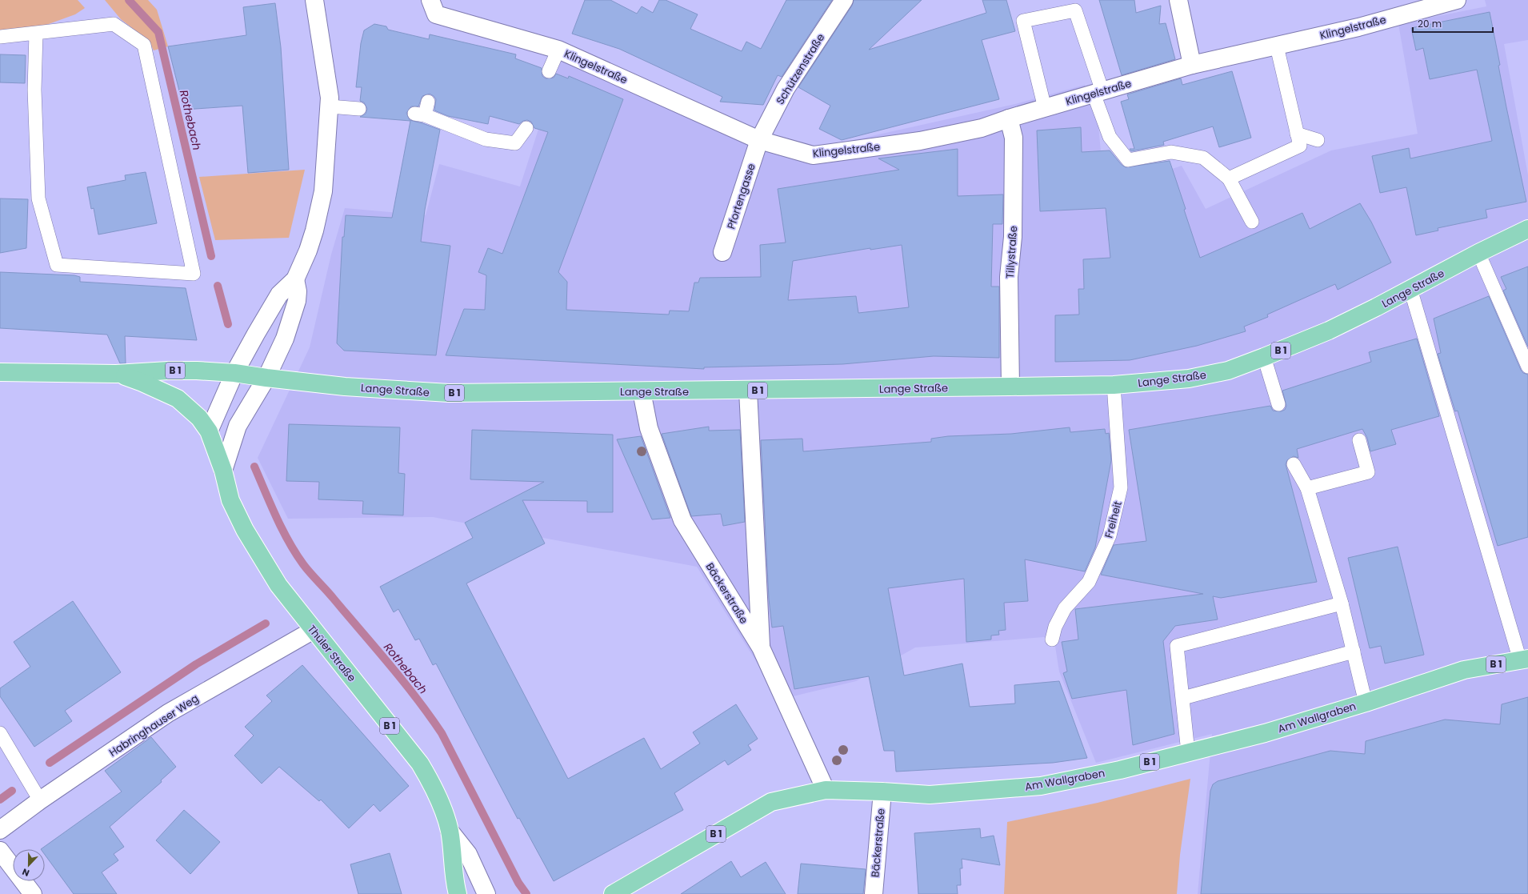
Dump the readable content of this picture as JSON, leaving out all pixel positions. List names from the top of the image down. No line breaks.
{"streets":{"main road":["Lange Straße","B 1","Thüler Straße","Am Wallgraben"],"street":["Klingelstraße","Schützenstraße","Pfortengasse","Tillystraße","Bäckerstraße","Habringhauser Weg"],"lane":["Freiheit"]},"crossings":[["Klingelstraße","Schützenstraße"],["Klingelstraße","Pfortengasse"],["Klingelstraße","Tillystraße"],["Schützenstraße","Pfortengasse"],["Tillystraße","Lange Straße"],["Lange Straße","B 1"],["Lange Straße","Freiheit"],["Lange Straße","Bäckerstraße"],["B 1","Thüler Straße"],["Bäckerstraße","Am Wallgraben"],["Thüler Straße","Habringhauser Weg"]],"water":["Rothebach"],"scale_bar":"20 m","north":"bottom"}
